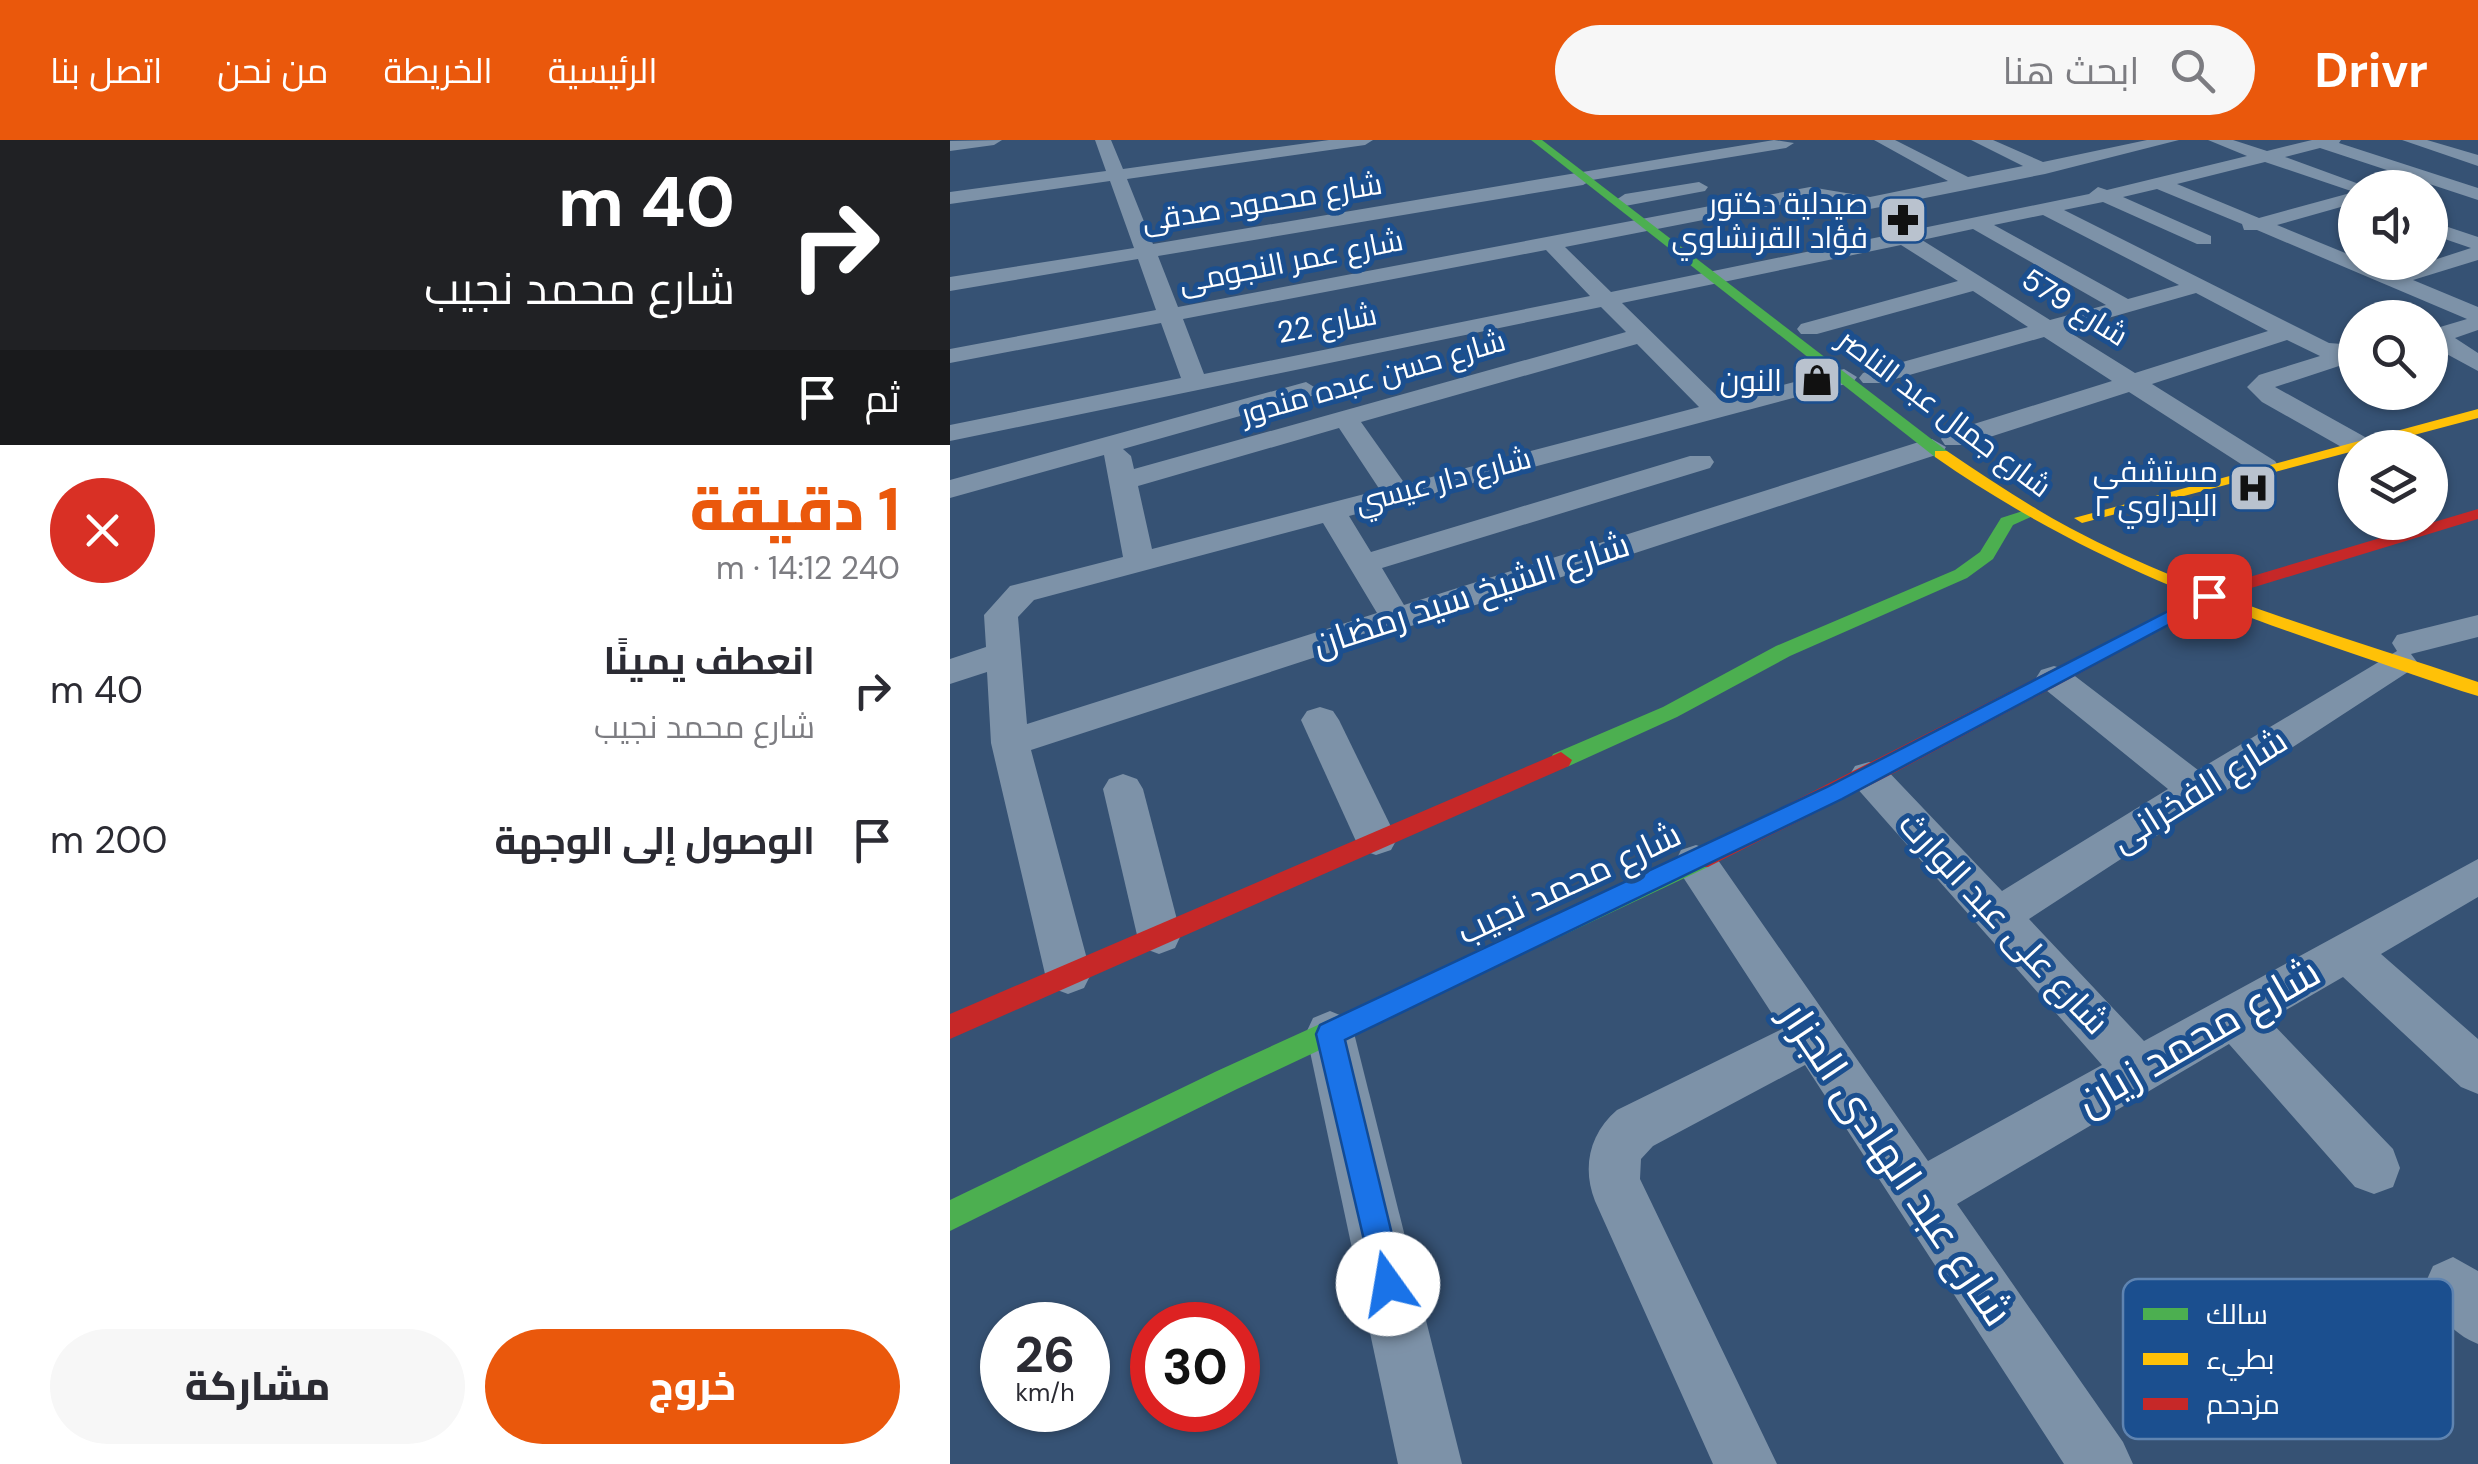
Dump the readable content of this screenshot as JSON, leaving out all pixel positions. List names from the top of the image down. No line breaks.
{"streets":{"main road":["شارع جمال عبد الناصر","شارع محمد نجيب"],"street":["شارع محمود صدقى","شارع عمر النجومى","شارع 579","شارع 22","شارع حسن عبده مندور","شارع دار عيسي","شارع الشيخ سيد رمضان","شارع الفخرانى","شارع على عبد الوارث","شارع محمد زيان","شارع عبد الهادى الجزار"]},"crossings":[["شارع محمود صدقى","شارع جمال عبد الناصر"],["شارع عمر النجومى","شارع 579"],["شارع عمر النجومى","شارع جمال عبد الناصر"],["شارع 579","شارع 22"],["شارع 579","شارع دار عيسي"],["شارع 579","شارع الشيخ سيد رمضان"],["شارع 22","شارع جمال عبد الناصر"],["شارع جمال عبد الناصر","شارع دار عيسي"],["شارع جمال عبد الناصر","شارع الشيخ سيد رمضان"],["شارع جمال عبد الناصر","شارع الفخرانى"],["شارع جمال عبد الناصر","شارع محمد نجيب"],["شارع الفخرانى","شارع على عبد الوارث"],["شارع محمد نجيب","شارع على عبد الوارث"],["شارع محمد نجيب","شارع عبد الهادى الجزار"],["شارع على عبد الوارث","شارع محمد زيان"],["شارع محمد زيان","شارع عبد الهادى الجزار"]],"places":{"pharmacy":["صيدلية دكتور فؤاد القرنشاوي"],"shop":["النون"],"hospital":["مستشفى البدراوي ٢"]},"legend":["سالك","بطيء","مزدحم"],"page":{"header":"Drivr","search":"ابحث هنا","nav":["الرئيسية","الخريطة","من نحن","اتصل بنا"],"turn":["40 m","شارع محمد نجيب"],"then":"ثم","heading":["1 دقيقة","240 m · 14:12"],"list":[{"name":"انعطف يمينًا","note":"شارع محمد نجيب","value":"40 m"},{"name":"الوصول إلى الوجهة","value":"200 m"}],"speed":"26 km/h","limit":"30","buttons":["خروج","مشاركة"]}}
